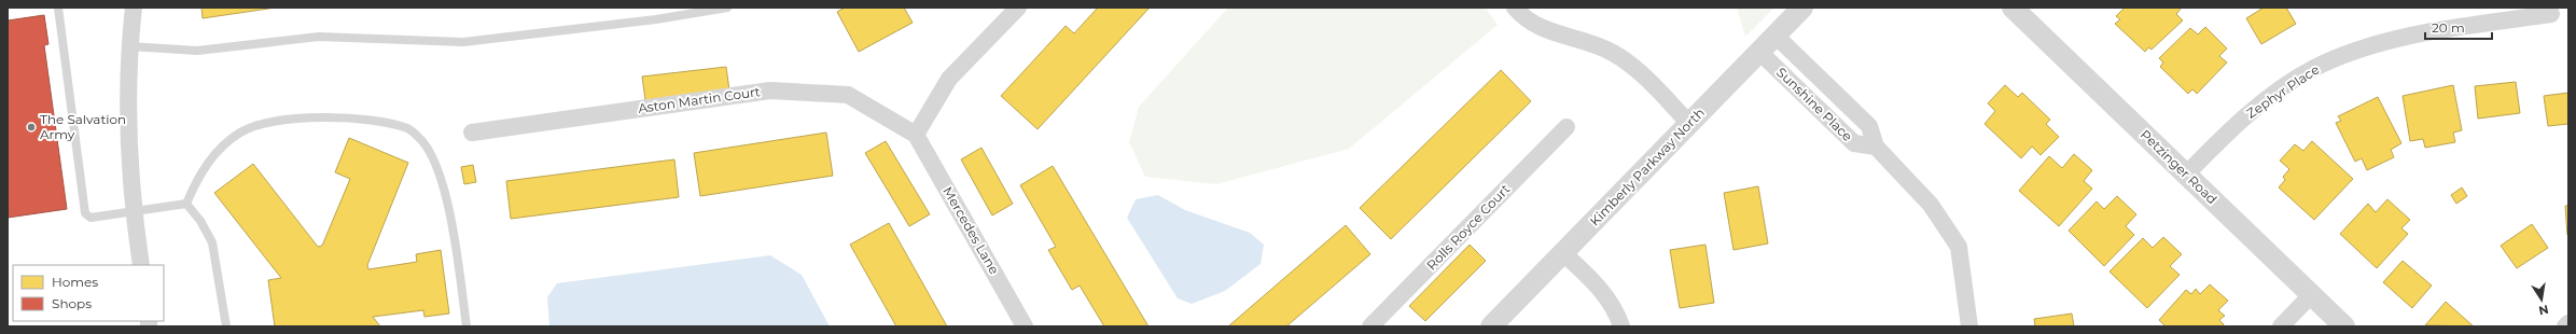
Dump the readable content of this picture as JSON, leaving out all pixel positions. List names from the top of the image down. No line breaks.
{"streets":{"street":["Zephyr Place","Aston Martin Court","Sunshine Place","Kimberly Parkway North","Petzinger Road","Rolls Royce Court","Mercedes Lane"]},"crossings":[["Zephyr Place","Petzinger Road"],["Aston Martin Court","Mercedes Lane"],["Sunshine Place","Kimberly Parkway North"]],"places":["The Salvation Army"],"legend":["Homes","Shops"],"scale_bar":"20 m","north":"bottom"}
